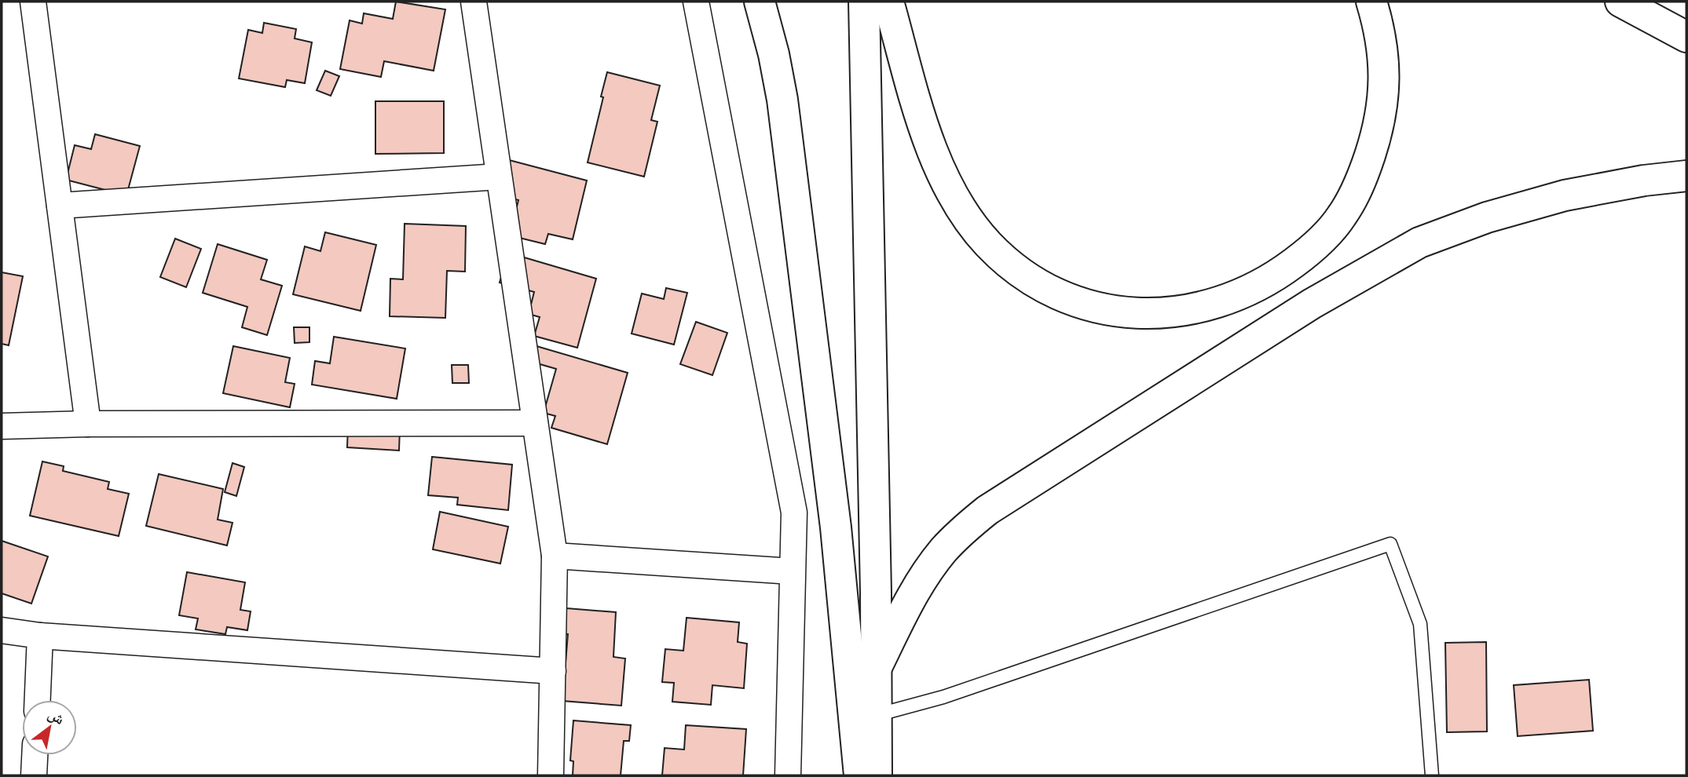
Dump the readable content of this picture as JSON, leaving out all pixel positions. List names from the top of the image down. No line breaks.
{"north":"top right"}
